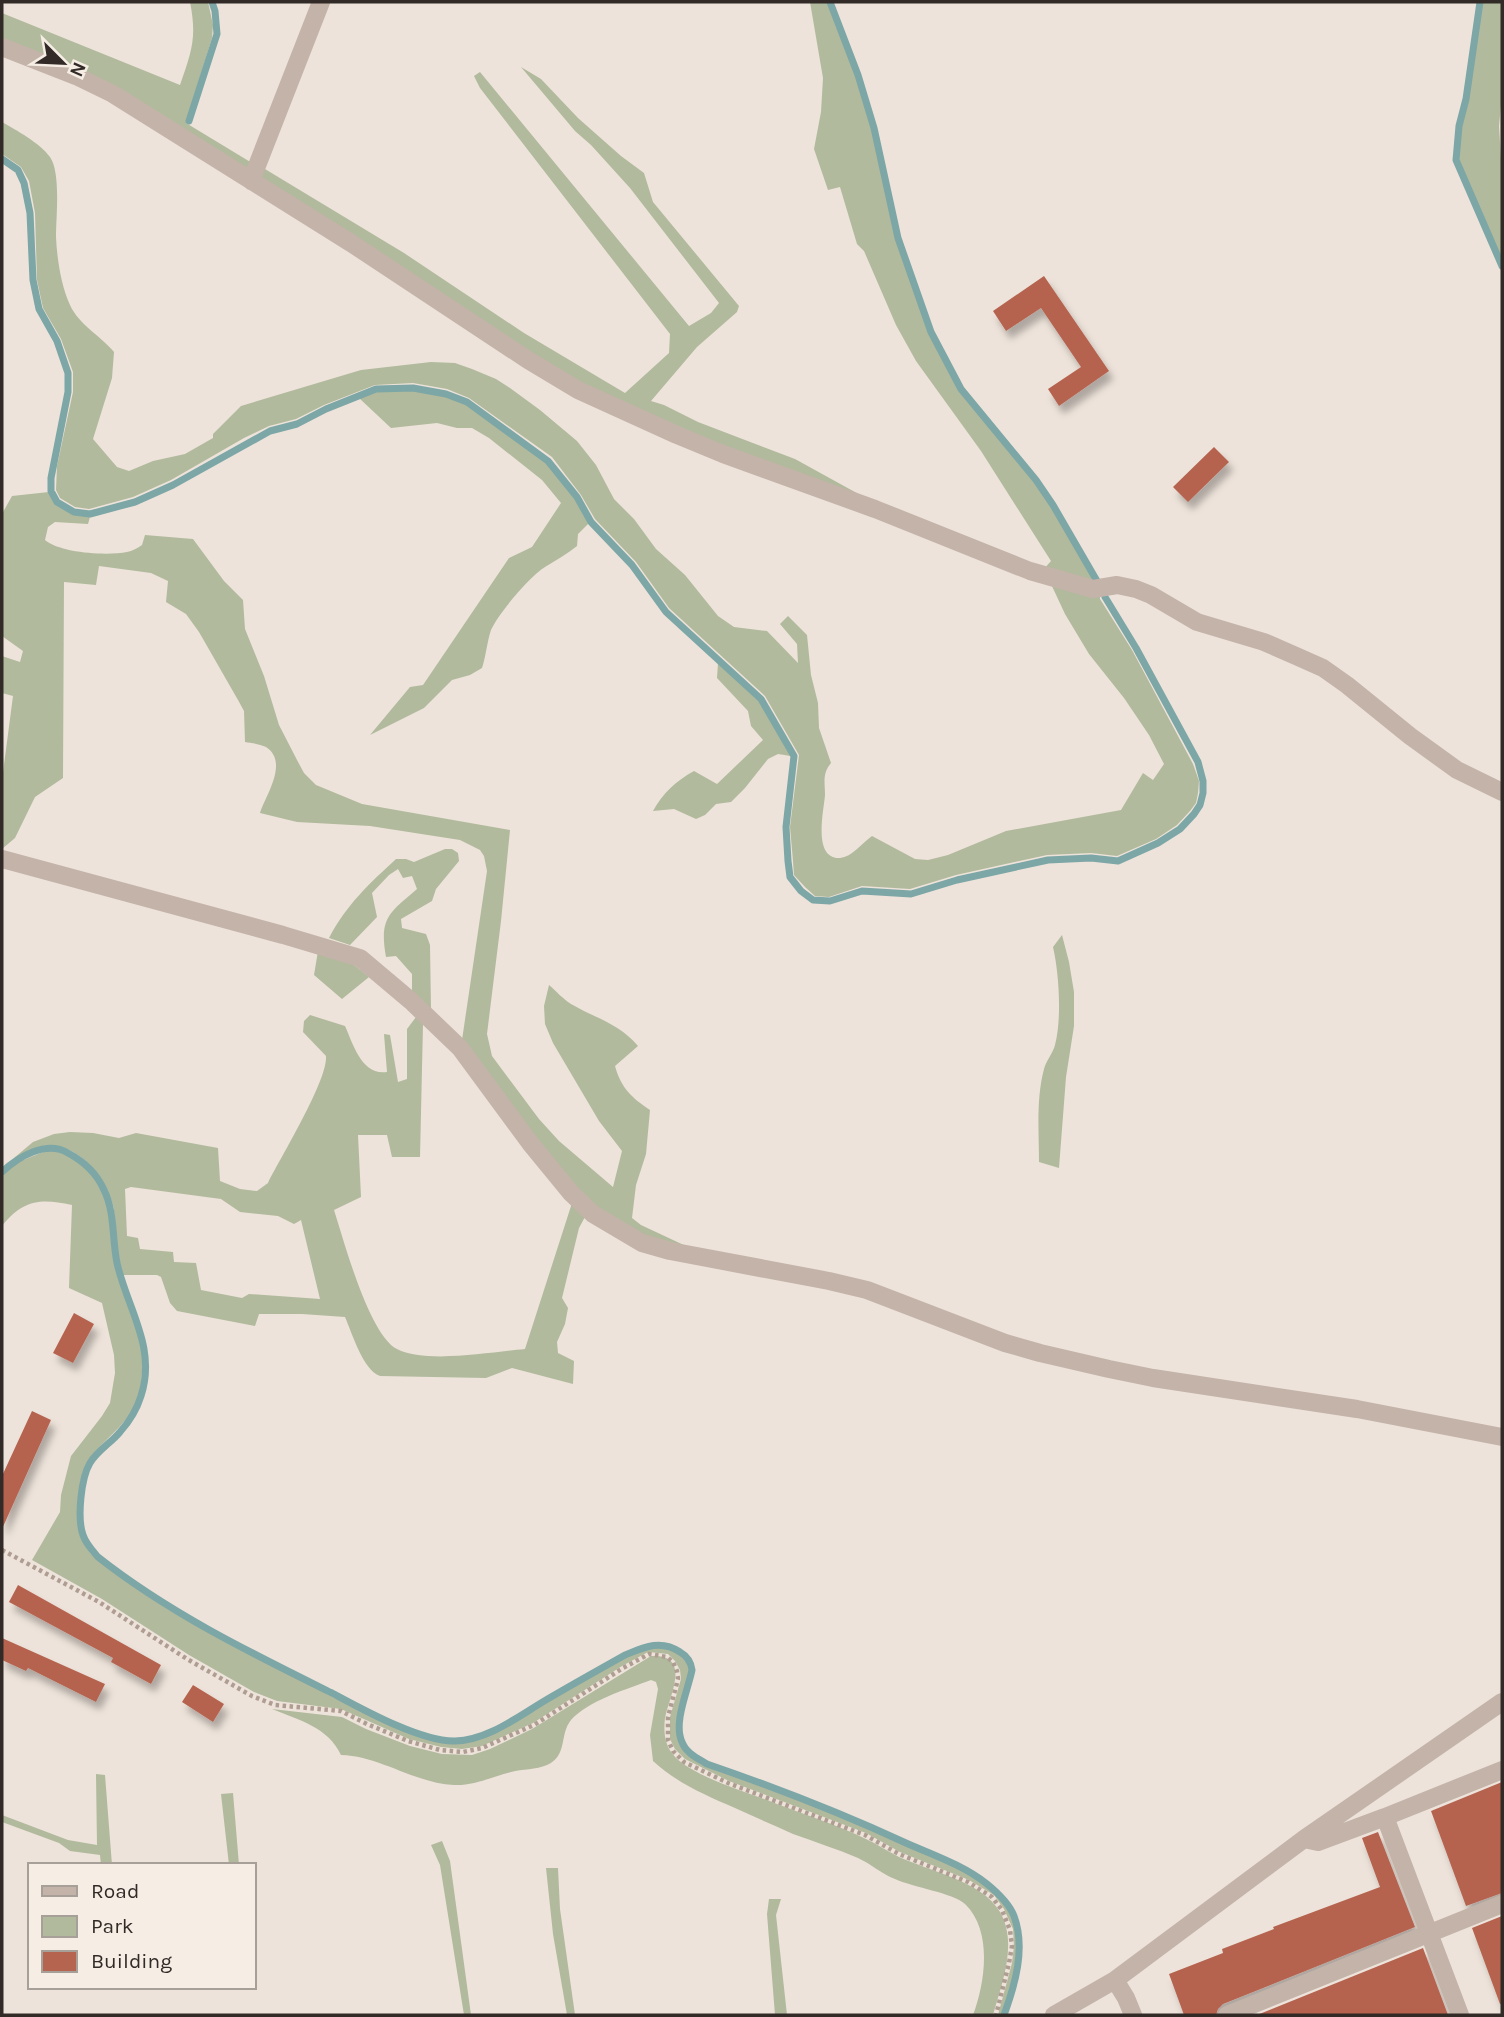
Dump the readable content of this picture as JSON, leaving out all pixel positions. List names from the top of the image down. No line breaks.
{"legend":["Road","Park","Building"],"north":"bottom right"}
